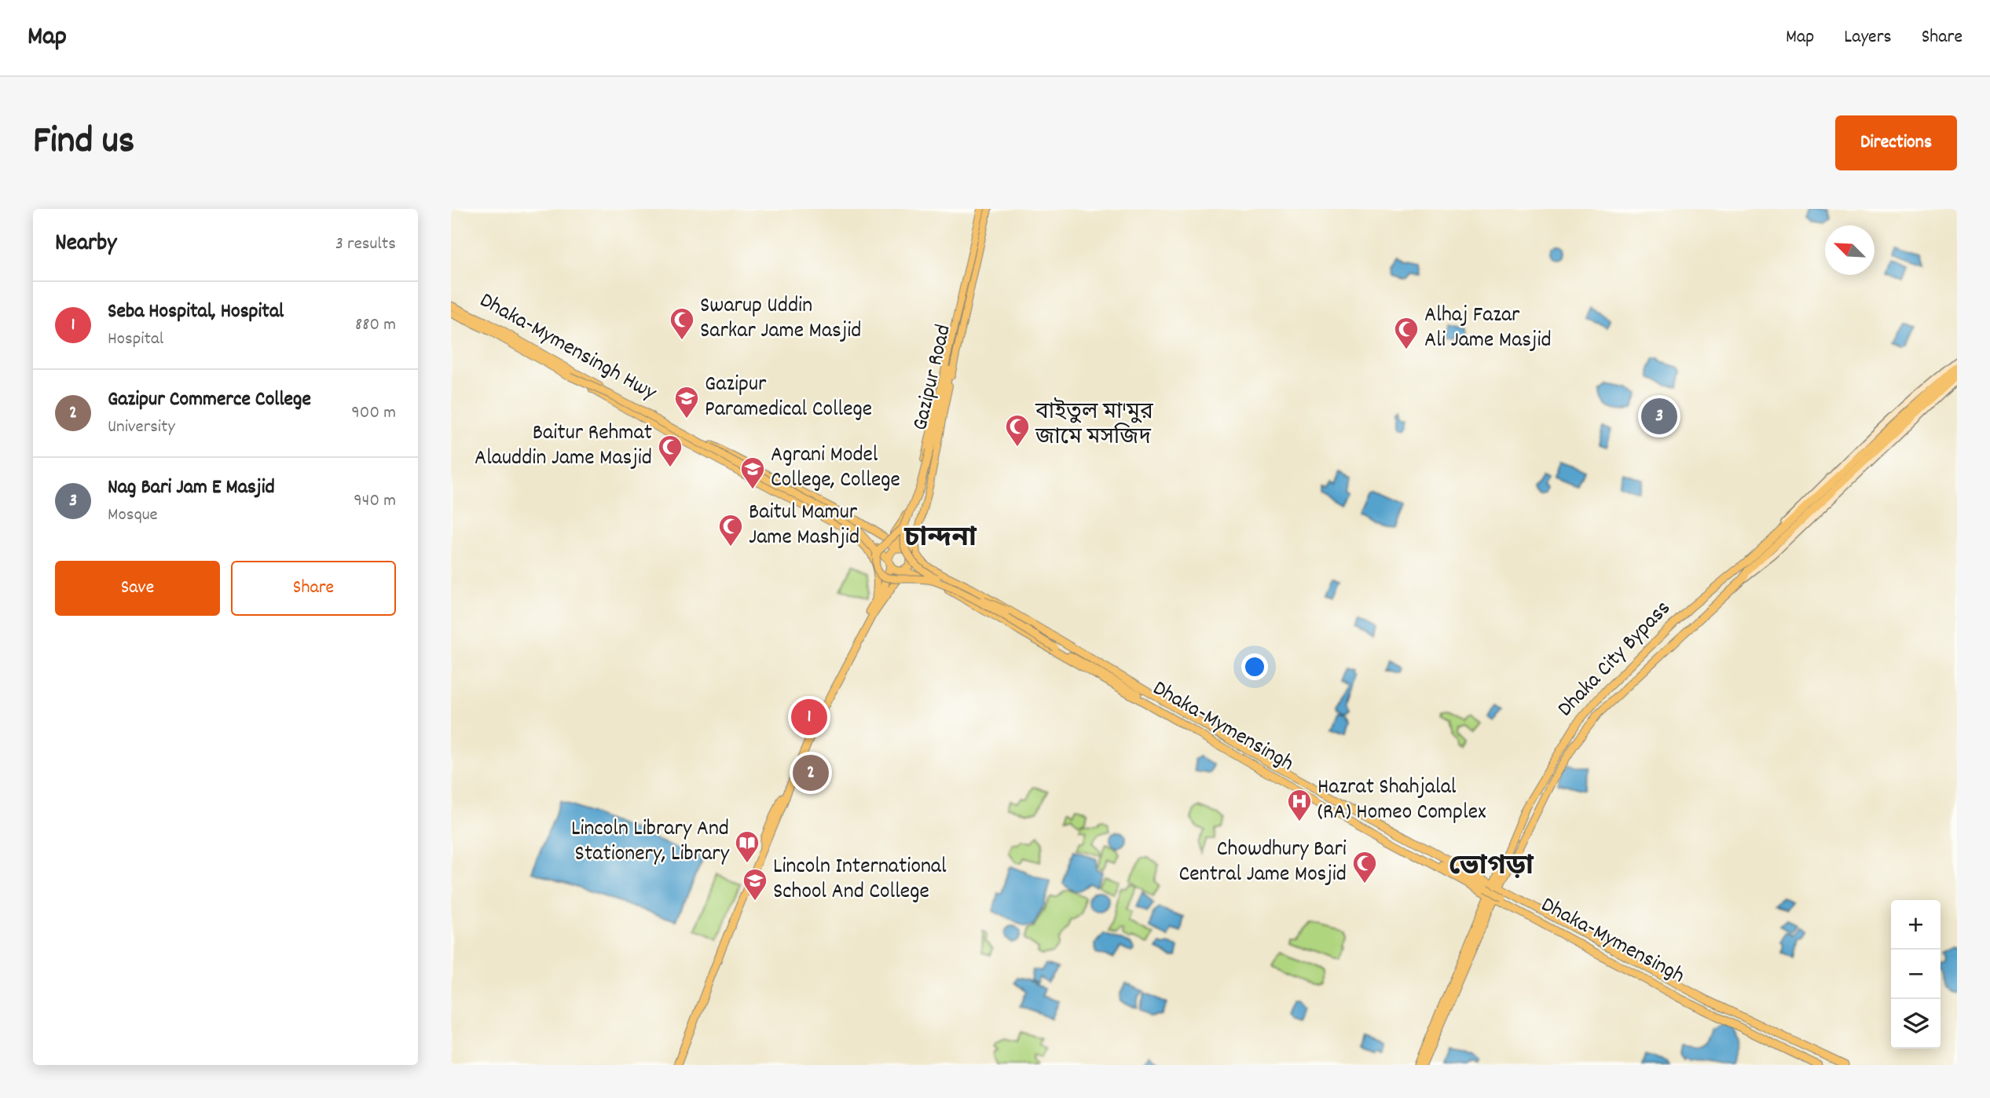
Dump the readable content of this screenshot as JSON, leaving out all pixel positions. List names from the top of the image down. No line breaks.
{"streets":{"highway":["Dhaka-Mymensingh Hwy","Dhaka City Bypass","Dhaka-Mymensingh"],"main road":["Gazipur Road"]},"crossings":[["Dhaka-Mymensingh Hwy","Gazipur Road"],["Dhaka-Mymensingh Hwy","Dhaka-Mymensingh"],["Gazipur Road","Dhaka-Mymensingh"],["Dhaka City Bypass","Dhaka-Mymensingh"]],"districts":["চান্দনা","ভোগড়া"],"places":{"mosque":["Swarup Uddin Sarkar Jame Masjid","Alhaj Fazar Ali Jame Masjid","বাইতুল মা'মুর জামে মসজিদ","Baitur Rehmat Alauddin Jame Masjid","Baitul Mamur Jame Mashjid","Chowdhury Bari Central Jame Mosjid"],"school or university":["Gazipur Paramedical College","Agrani Model College, College","Lincoln International School And College"],"hospital":["Hazrat Shahjalal (RA) Homeo Complex"],"library":["Lincoln Library And Stationery, Library"]},"north":"top left","page":{"header":"Map","nav":["Map","Layers","Share"],"title":"Find us","buttons":["Directions",["Save","Share"]],"heading":["Nearby","3 results"],"list":[{"mark":"1","name":"Seba Hospital, Hospital","note":"Hospital","value":"880 m"},{"mark":"2","name":"Gazipur Commerce College","note":"University","value":"900 m"},{"mark":"3","name":"Nag Bari Jam E Masjid","note":"Mosque","value":"940 m"}],"pins":["3","1","2"],"map_buttons":["+","−"]}}
